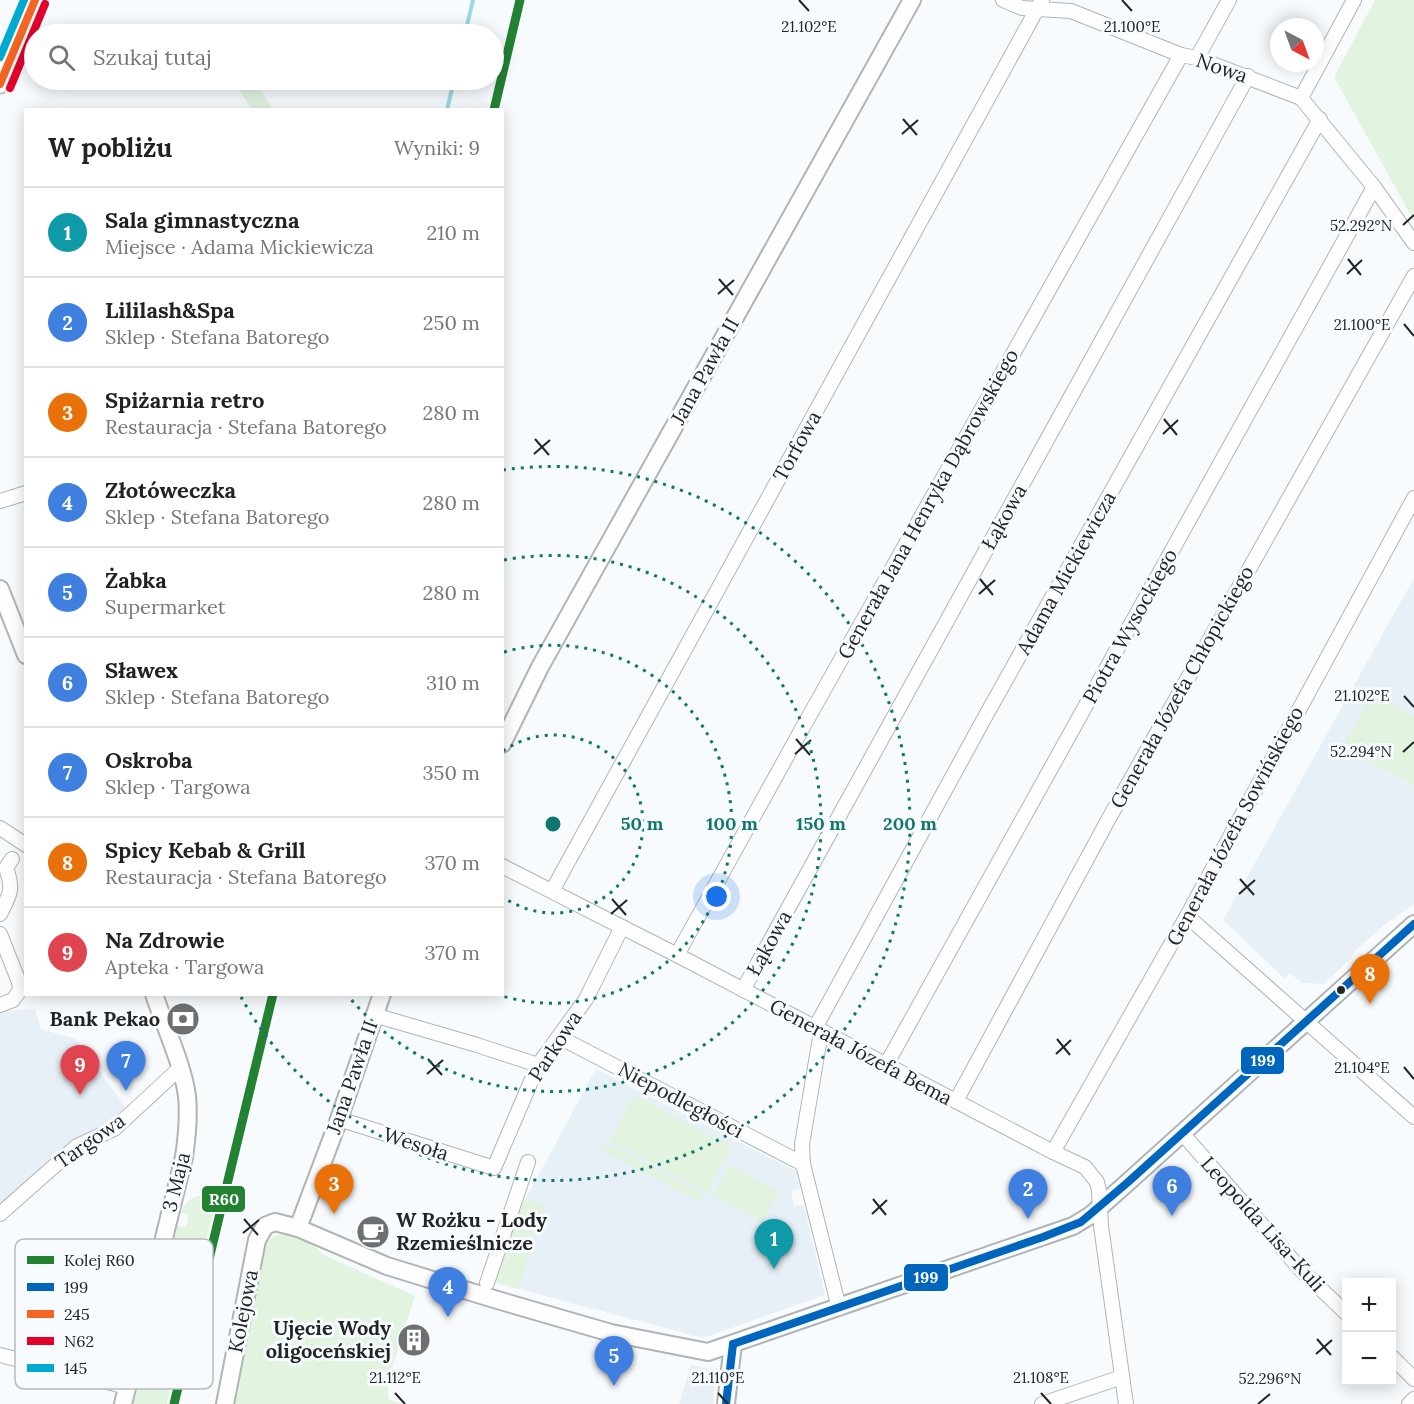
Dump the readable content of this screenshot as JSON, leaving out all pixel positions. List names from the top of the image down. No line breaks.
{"streets":{"street":["Nowa","Jana Pawła II","Torfowa","Generała Jana Henryka Dąbrowskiego","Łąkowa","Adama Mickiewicza","Piotra Wysockiego","Generała Józefa Chłopickiego","Generała Józefa Sowińskiego","Parkowa","Generała Józefa Bema","Niepodległości","Targowa","Wesoła","3 Maja","Leopolda Lisa-Kuli","Kolejowa"]},"crossings":[["Nowa","Torfowa"],["Nowa","Generała Jana Henryka Dąbrowskiego"],["Nowa","Łąkowa"],["Nowa","Adama Mickiewicza"],["Nowa","Piotra Wysockiego"],["Jana Pawła II","Wesoła"],["Jana Pawła II","Kolejowa"],["Torfowa","Generała Józefa Bema"],["Generała Jana Henryka Dąbrowskiego","Generała Józefa Bema"],["Łąkowa","Generała Józefa Bema"],["Adama Mickiewicza","Generała Józefa Bema"],["Adama Mickiewicza","Niepodległości"],["Piotra Wysockiego","Generała Józefa Bema"],["Generała Józefa Chłopickiego","Generała Józefa Bema"],["Generała Józefa Sowińskiego","Generała Józefa Bema"],["Parkowa","Generała Józefa Bema"],["Parkowa","Niepodległości"],["Parkowa","Wesoła"],["Targowa","3 Maja"]],"places":{"bank":["Bank Pekao"],"cafe":["W Rożku - Lody Rzemieślnicze"],"building":["Ujęcie Wody oligoceńskiej"]},"lines":["rail line R60","transit line 245","transit line 145","transit line N62","transit line 199"],"legend":["Kolej R60","199","245","N62","145"],"north":"bottom right","page":{"search":"Szukaj tutaj","heading":["W pobliżu","Wyniki: 9"],"list":[{"mark":"1","name":"Sala gimnastyczna","note":"Miejsce · Adama Mickiewicza","value":"210 m"},{"mark":"2","name":"Lililash&Spa","note":"Sklep · Stefana Batorego","value":"250 m"},{"mark":"3","name":"Spiżarnia retro","note":"Restauracja · Stefana Batorego","value":"280 m"},{"mark":"4","name":"Złotóweczka","note":"Sklep · Stefana Batorego","value":"280 m"},{"mark":"5","name":"Żabka","note":"Supermarket","value":"280 m"},{"mark":"6","name":"Sławex","note":"Sklep · Stefana Batorego","value":"310 m"},{"mark":"7","name":"Oskroba","note":"Sklep · Targowa","value":"350 m"},{"mark":"8","name":"Spicy Kebab & Grill","note":"Restauracja · Stefana Batorego","value":"370 m"},{"mark":"9","name":"Na Zdrowie","note":"Apteka · Targowa","value":"370 m"}],"pins":["8","7","9","3","6","2","1","4","5"],"map_buttons":["+","−"]},"coordinates":["21.102°E","21.100°E","52.292°N","52.294°N","21.104°E","21.112°E","21.110°E","21.108°E","52.296°N"],"rings":["50 m","100 m","150 m","200 m"]}
